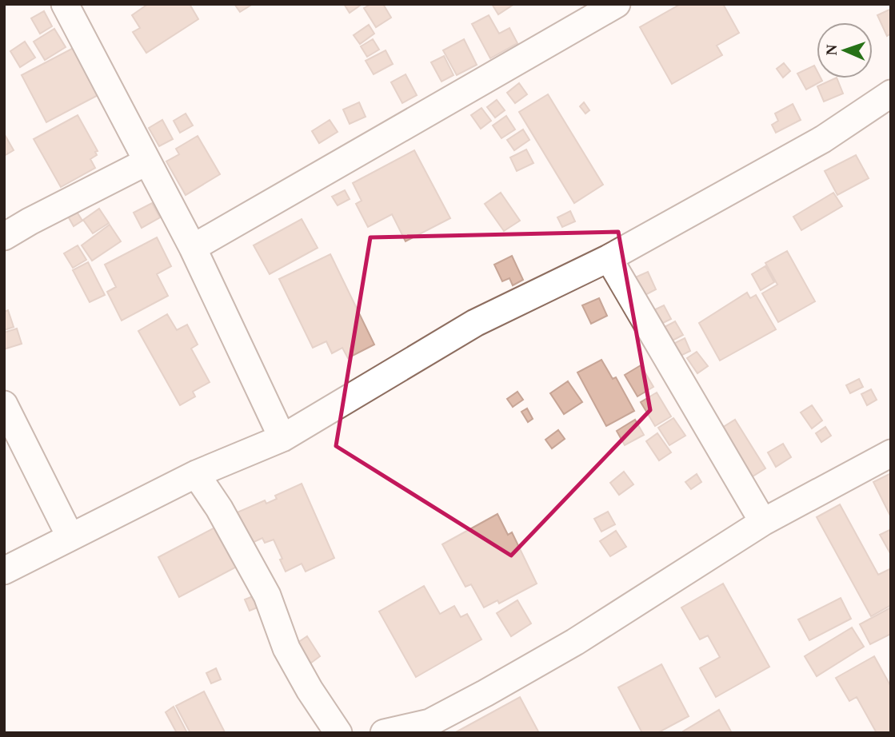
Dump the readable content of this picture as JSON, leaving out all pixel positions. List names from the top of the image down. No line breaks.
{"north":"left"}
